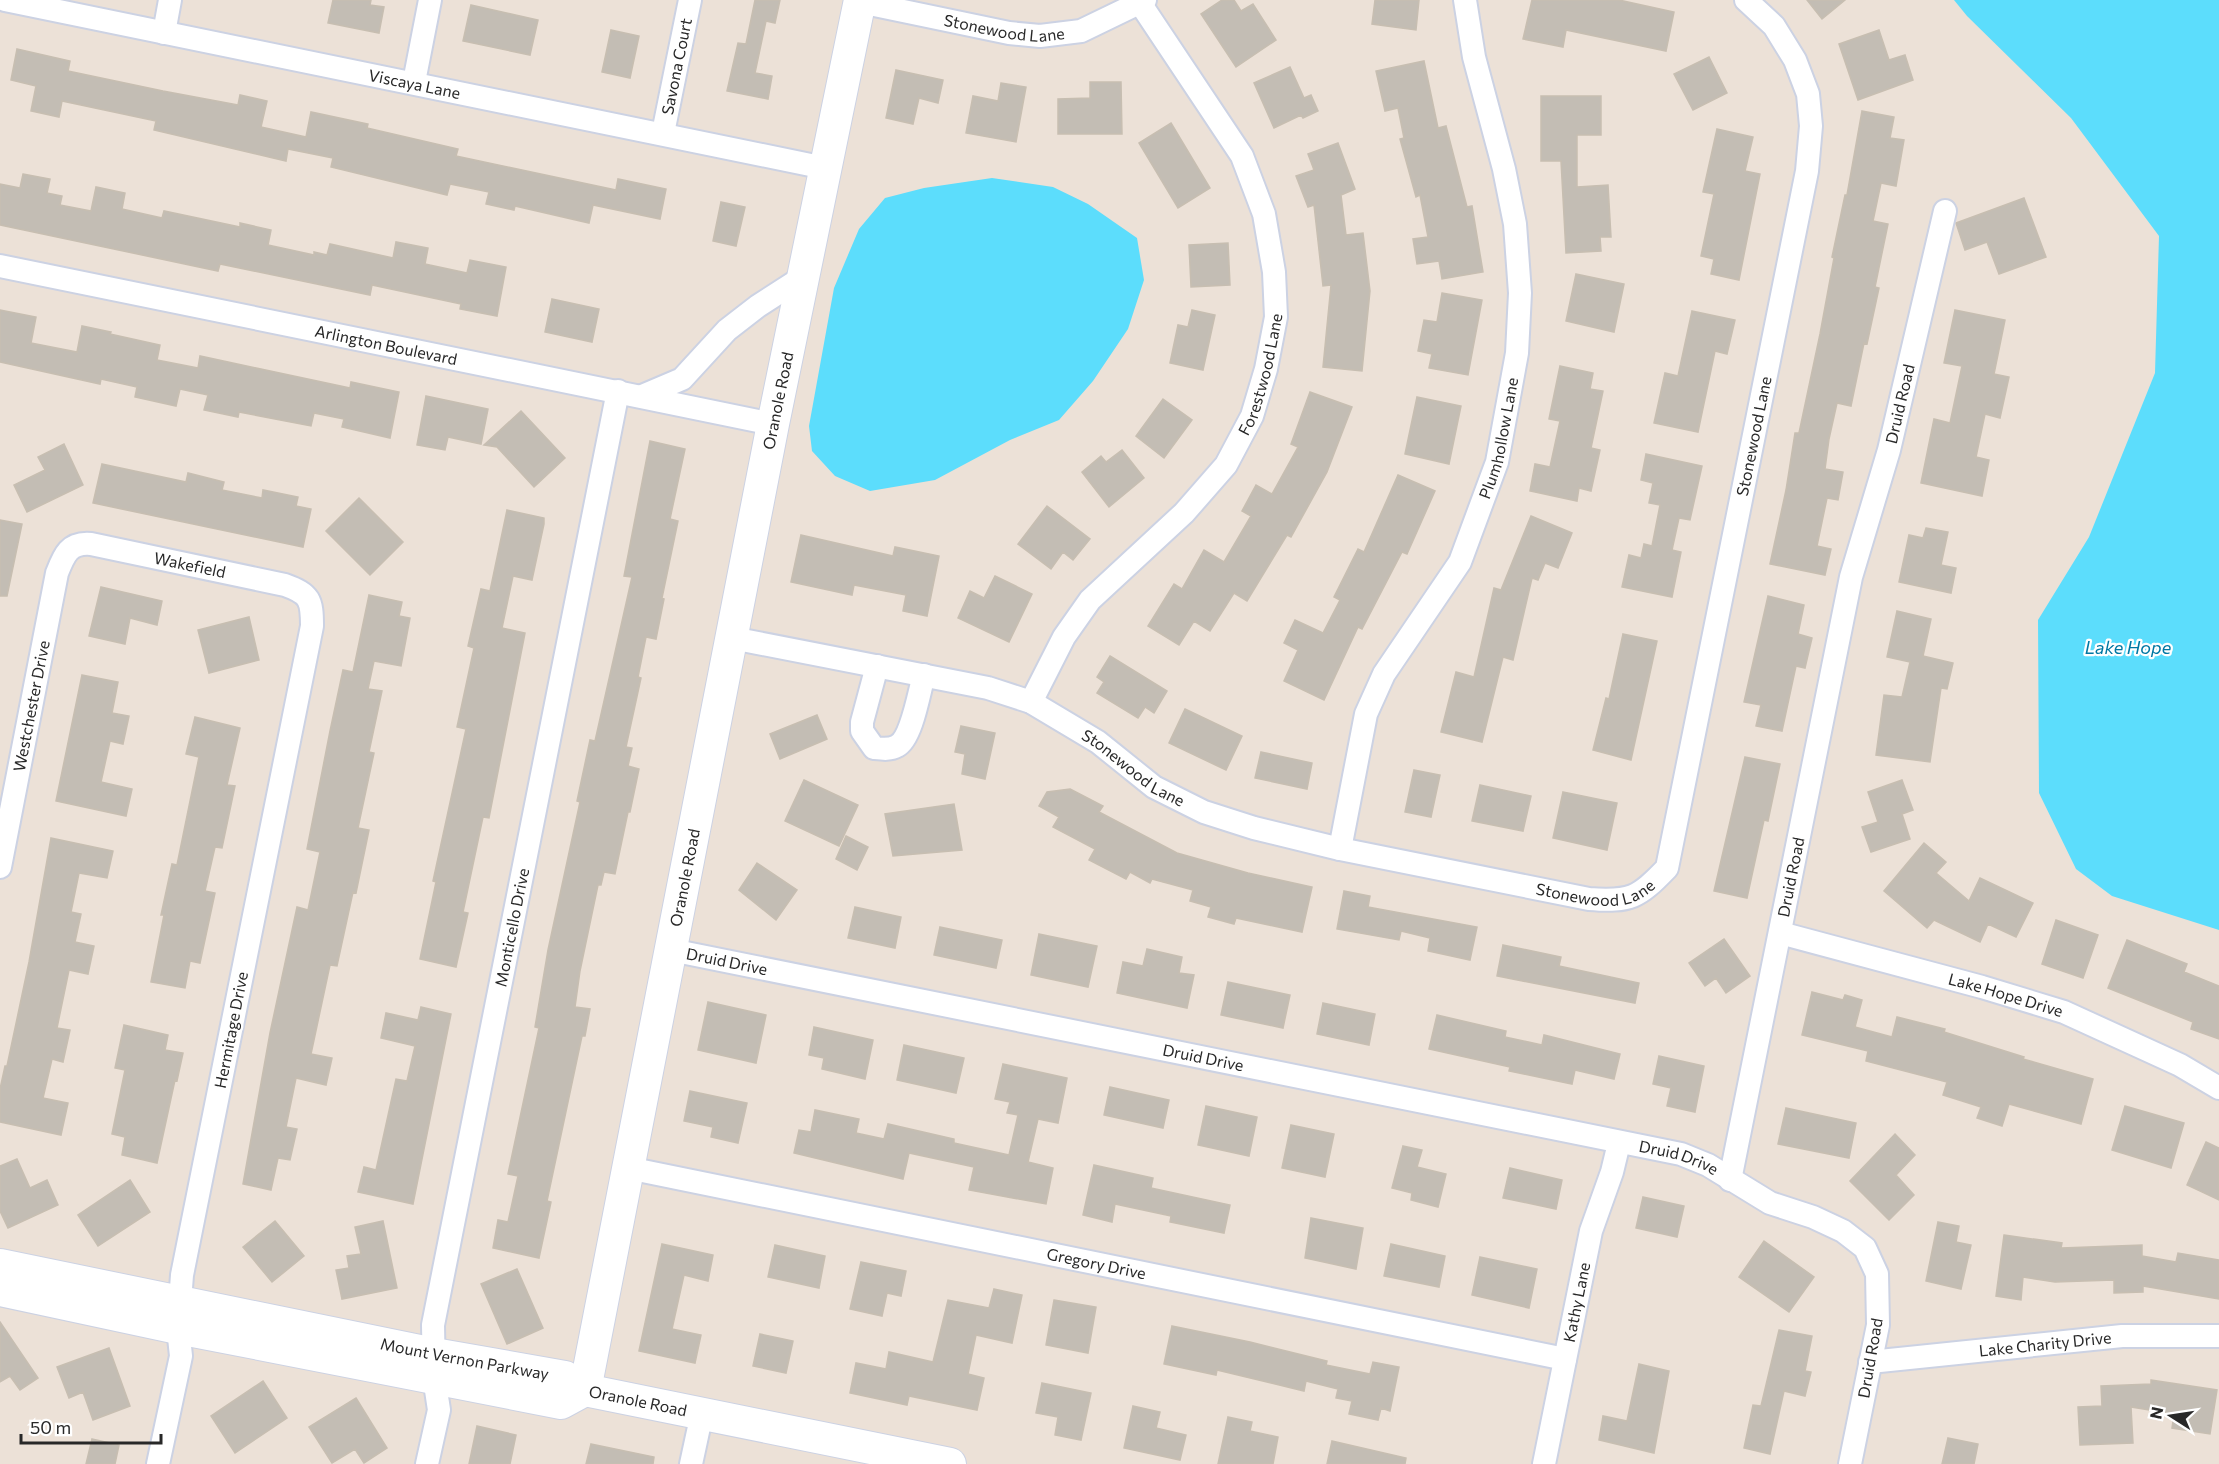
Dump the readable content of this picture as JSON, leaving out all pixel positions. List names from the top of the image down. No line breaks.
{"streets":{"street":["Stonewood Lane","Savona Court","Viscaya Lane","Arlington Boulevard","Forestwood Lane","Oranole Road","Druid Road","Plumhollow Lane","Wakefield","Westchester Drive","Monticello Drive","Druid Drive","Lake Hope Drive","Hermitage Drive","Gregory Drive","Kathy Lane","Lake Charity Drive","Mount Vernon Parkway"]},"crossings":[["Stonewood Lane","Forestwood Lane"],["Stonewood Lane","Oranole Road"],["Stonewood Lane","Plumhollow Lane"],["Savona Court","Viscaya Lane"],["Viscaya Lane","Oranole Road"],["Arlington Boulevard","Oranole Road"],["Arlington Boulevard","Monticello Drive"],["Oranole Road","Druid Drive"],["Oranole Road","Gregory Drive"],["Oranole Road","Mount Vernon Parkway"],["Druid Road","Druid Drive"],["Druid Road","Lake Hope Drive"],["Druid Road","Lake Charity Drive"],["Wakefield","Westchester Drive"],["Wakefield","Hermitage Drive"],["Monticello Drive","Mount Vernon Parkway"],["Druid Drive","Kathy Lane"],["Hermitage Drive","Mount Vernon Parkway"],["Gregory Drive","Kathy Lane"]],"water":["Lake Hope"],"scale_bar":"50 m","north":"left"}
